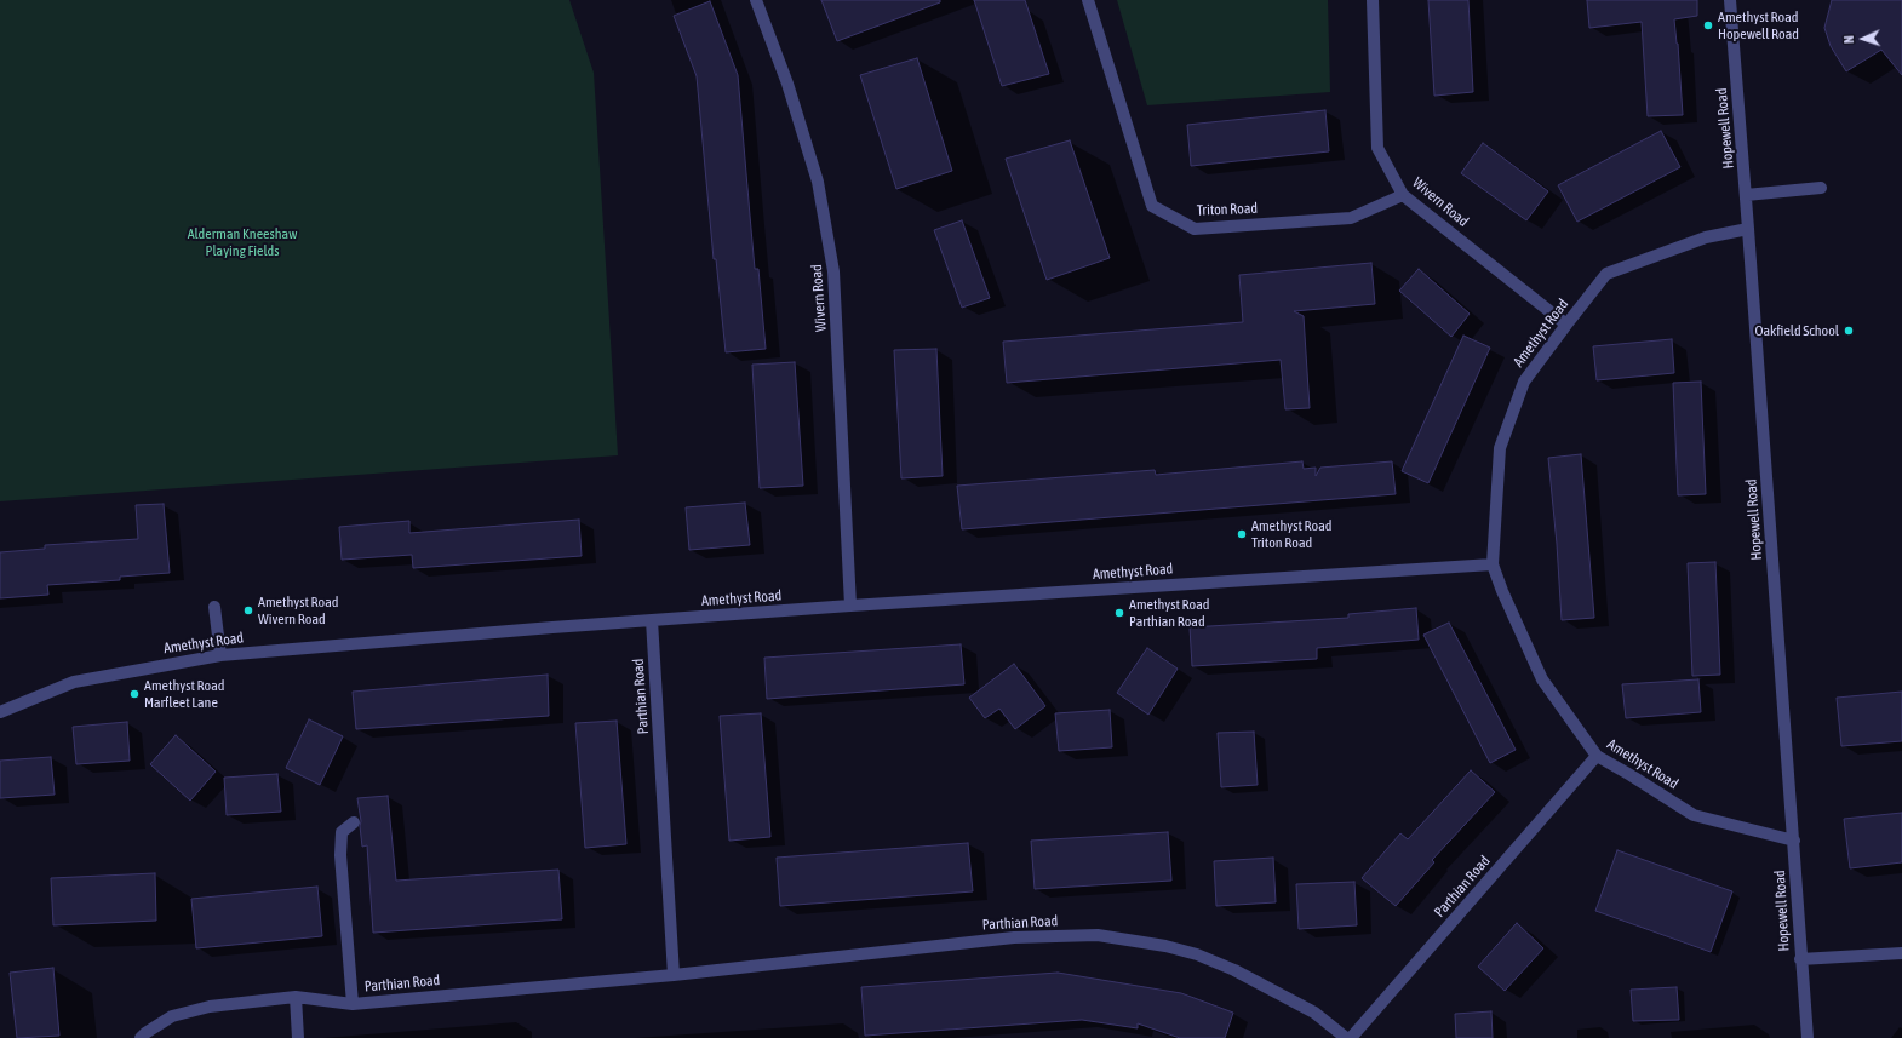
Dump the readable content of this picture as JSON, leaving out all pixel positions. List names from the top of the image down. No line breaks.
{"streets":{"street":["Hopewell Road","Wivern Road","Triton Road","Amethyst Road","Parthian Road"]},"crossings":[["Hopewell Road","Amethyst Road"],["Wivern Road","Triton Road"],["Wivern Road","Amethyst Road"],["Amethyst Road","Parthian Road"]],"parks":["Alderman Kneeshaw Playing Fields"],"places":["Amethyst Road Hopewell Road","Oakfield School","Amethyst Road Triton Road","Amethyst Road Wivern Road","Amethyst Road Parthian Road","Amethyst Road Marfleet Lane"],"north":"left"}
